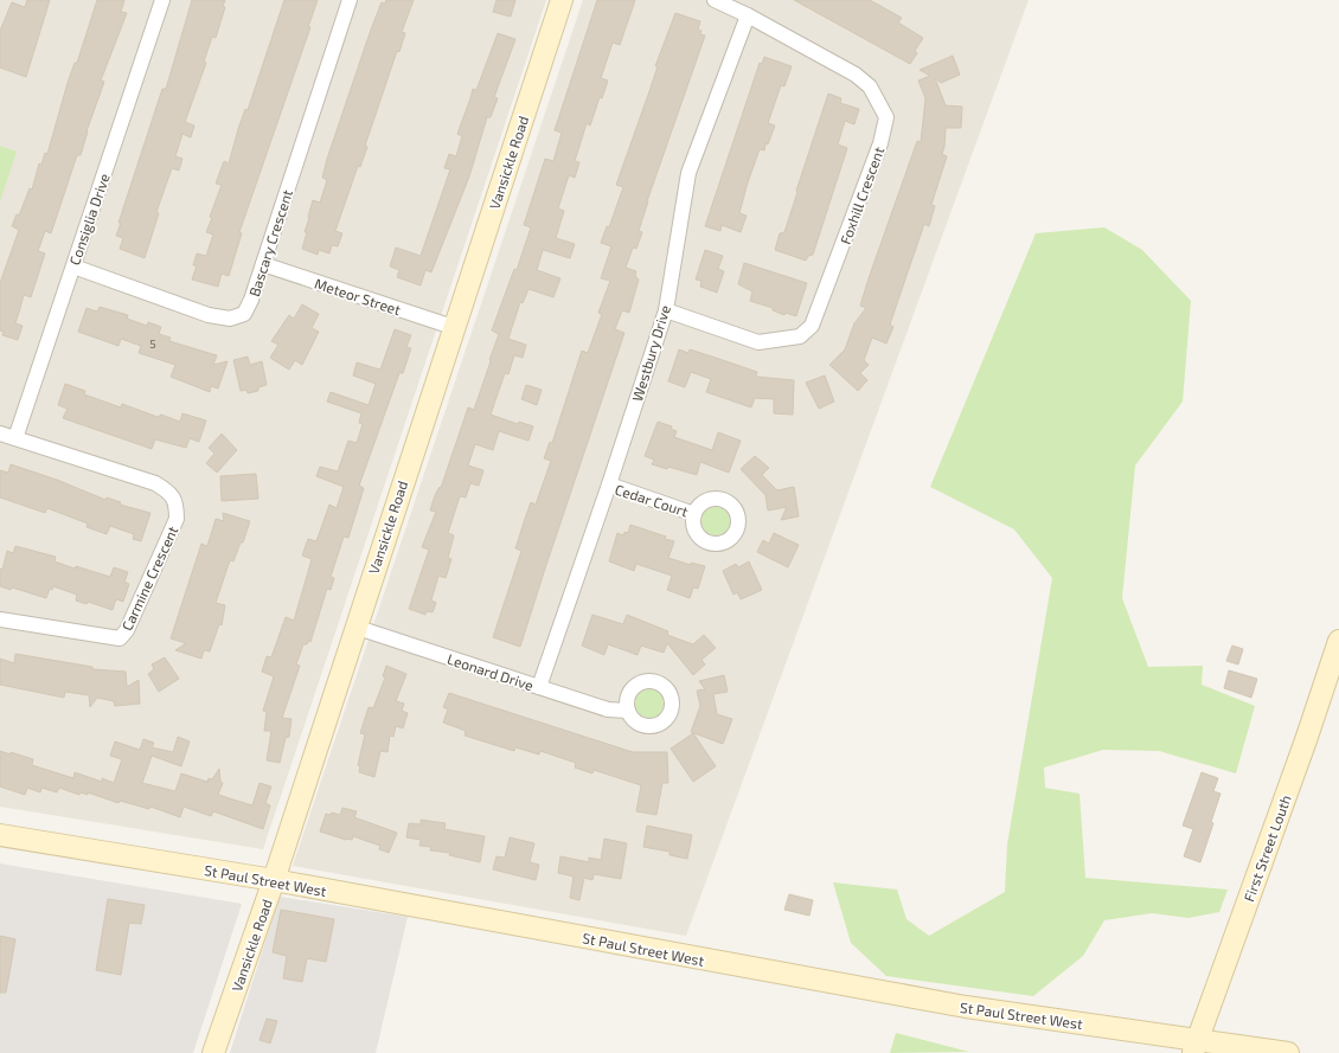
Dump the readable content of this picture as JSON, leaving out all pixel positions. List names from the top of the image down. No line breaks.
{"streets":{"street":["Vansickle Road","Foxhill Crescent","Consiglia Drive","Bascary Crescent","Meteor Street","Westbury Drive","Cedar Court","Carmine Crescent","Leonard Drive","First Street Louth","St Paul Street West"]},"crossings":[["Vansickle Road","Meteor Street"],["Vansickle Road","Leonard Drive"],["Vansickle Road","St Paul Street West"],["Foxhill Crescent","Westbury Drive"],["Consiglia Drive","Bascary Crescent"],["Consiglia Drive","Carmine Crescent"],["Bascary Crescent","Meteor Street"],["Westbury Drive","Cedar Court"],["Westbury Drive","Leonard Drive"],["First Street Louth","St Paul Street West"]],"house_numbers":["5"]}
